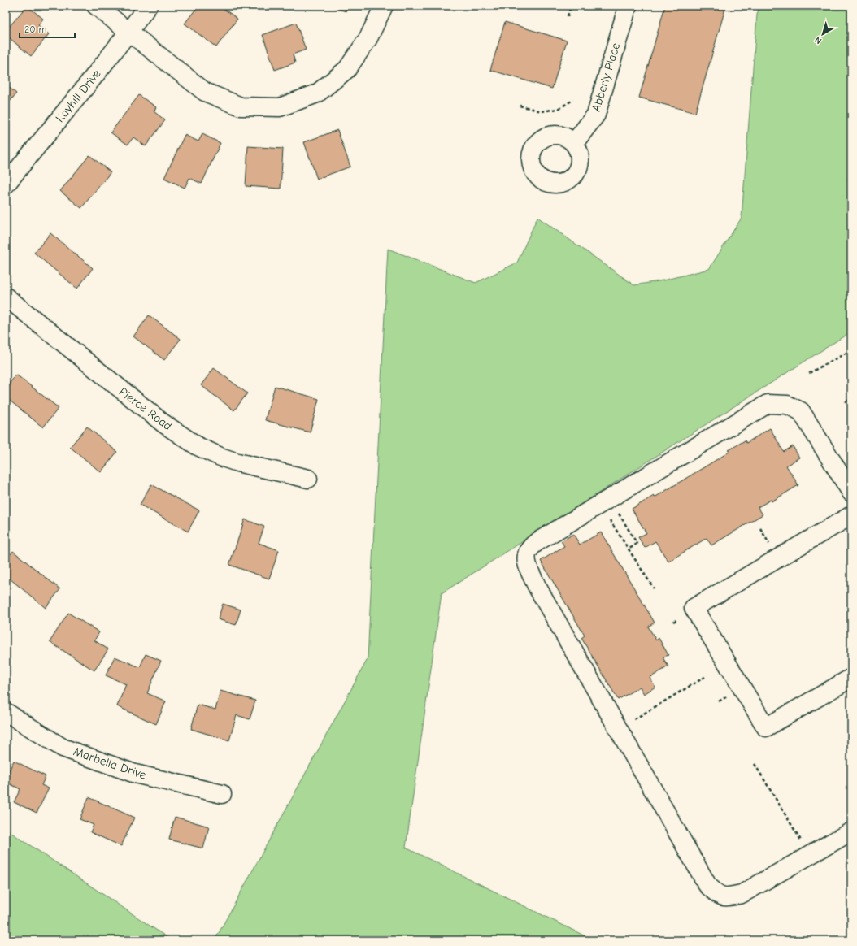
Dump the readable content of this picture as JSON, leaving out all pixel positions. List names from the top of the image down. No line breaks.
{"streets":{"street":["Abberly Place","Kayhill Drive","Pierce Road","Marbella Drive"]},"scale_bar":"20 m","north":"bottom left"}
